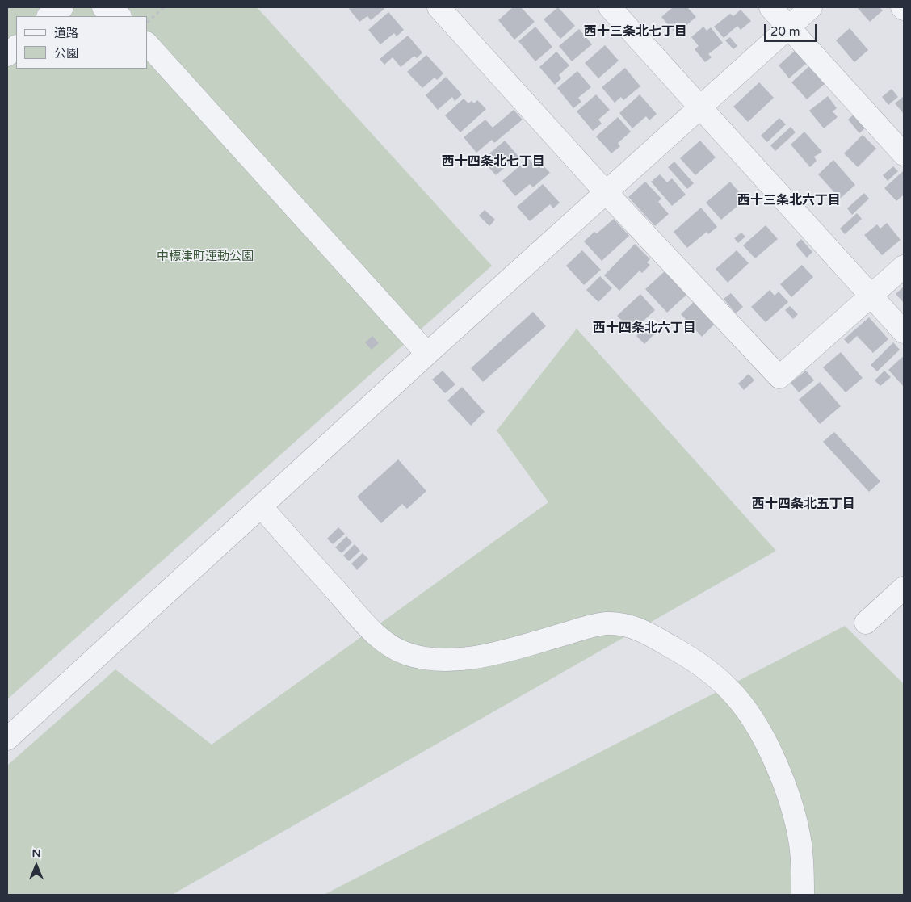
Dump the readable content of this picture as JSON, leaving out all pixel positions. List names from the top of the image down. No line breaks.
{"districts":["西十三条北七丁目","西十四条北七丁目","西十三条北六丁目","西十四条北六丁目","西十四条北五丁目"],"parks":["中標津町運動公園"],"legend":["道路","公園"],"scale_bar":"20 m","north":"top"}
